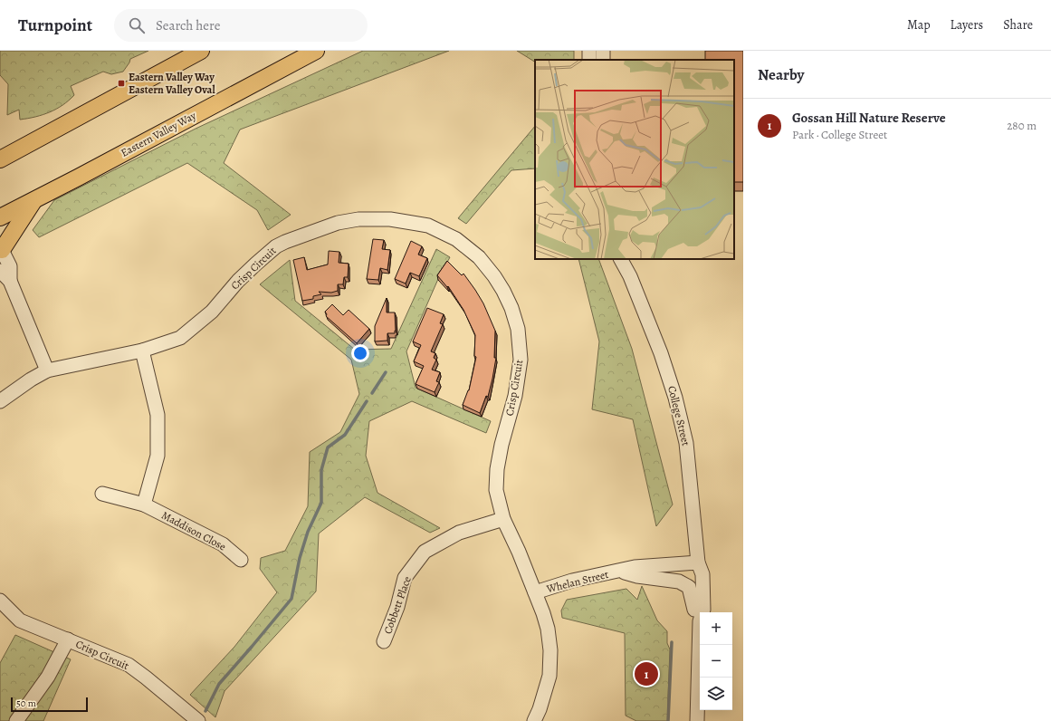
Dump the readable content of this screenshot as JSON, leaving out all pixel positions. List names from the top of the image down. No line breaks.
{"streets":{"main road":["Eastern Valley Way"],"street":["Crisp Circuit","College Street","Maddison Close","Whelan Street","Cobbett Place"]},"crossings":[["Crisp Circuit","Whelan Street"],["Crisp Circuit","Cobbett Place"],["College Street","Whelan Street"]],"places":{"transit":["Eastern Valley Way Eastern Valley Oval"]},"scale_bar":"50 m","page":{"header":"Turnpoint","search":"Search here","nav":["Map","Layers","Share"],"heading":"Nearby","list":[{"mark":"1","name":"Gossan Hill Nature Reserve","note":"Park · College Street","value":"280 m"}],"map_buttons":["+","−"],"pins":"1","scale":"50 m"}}
